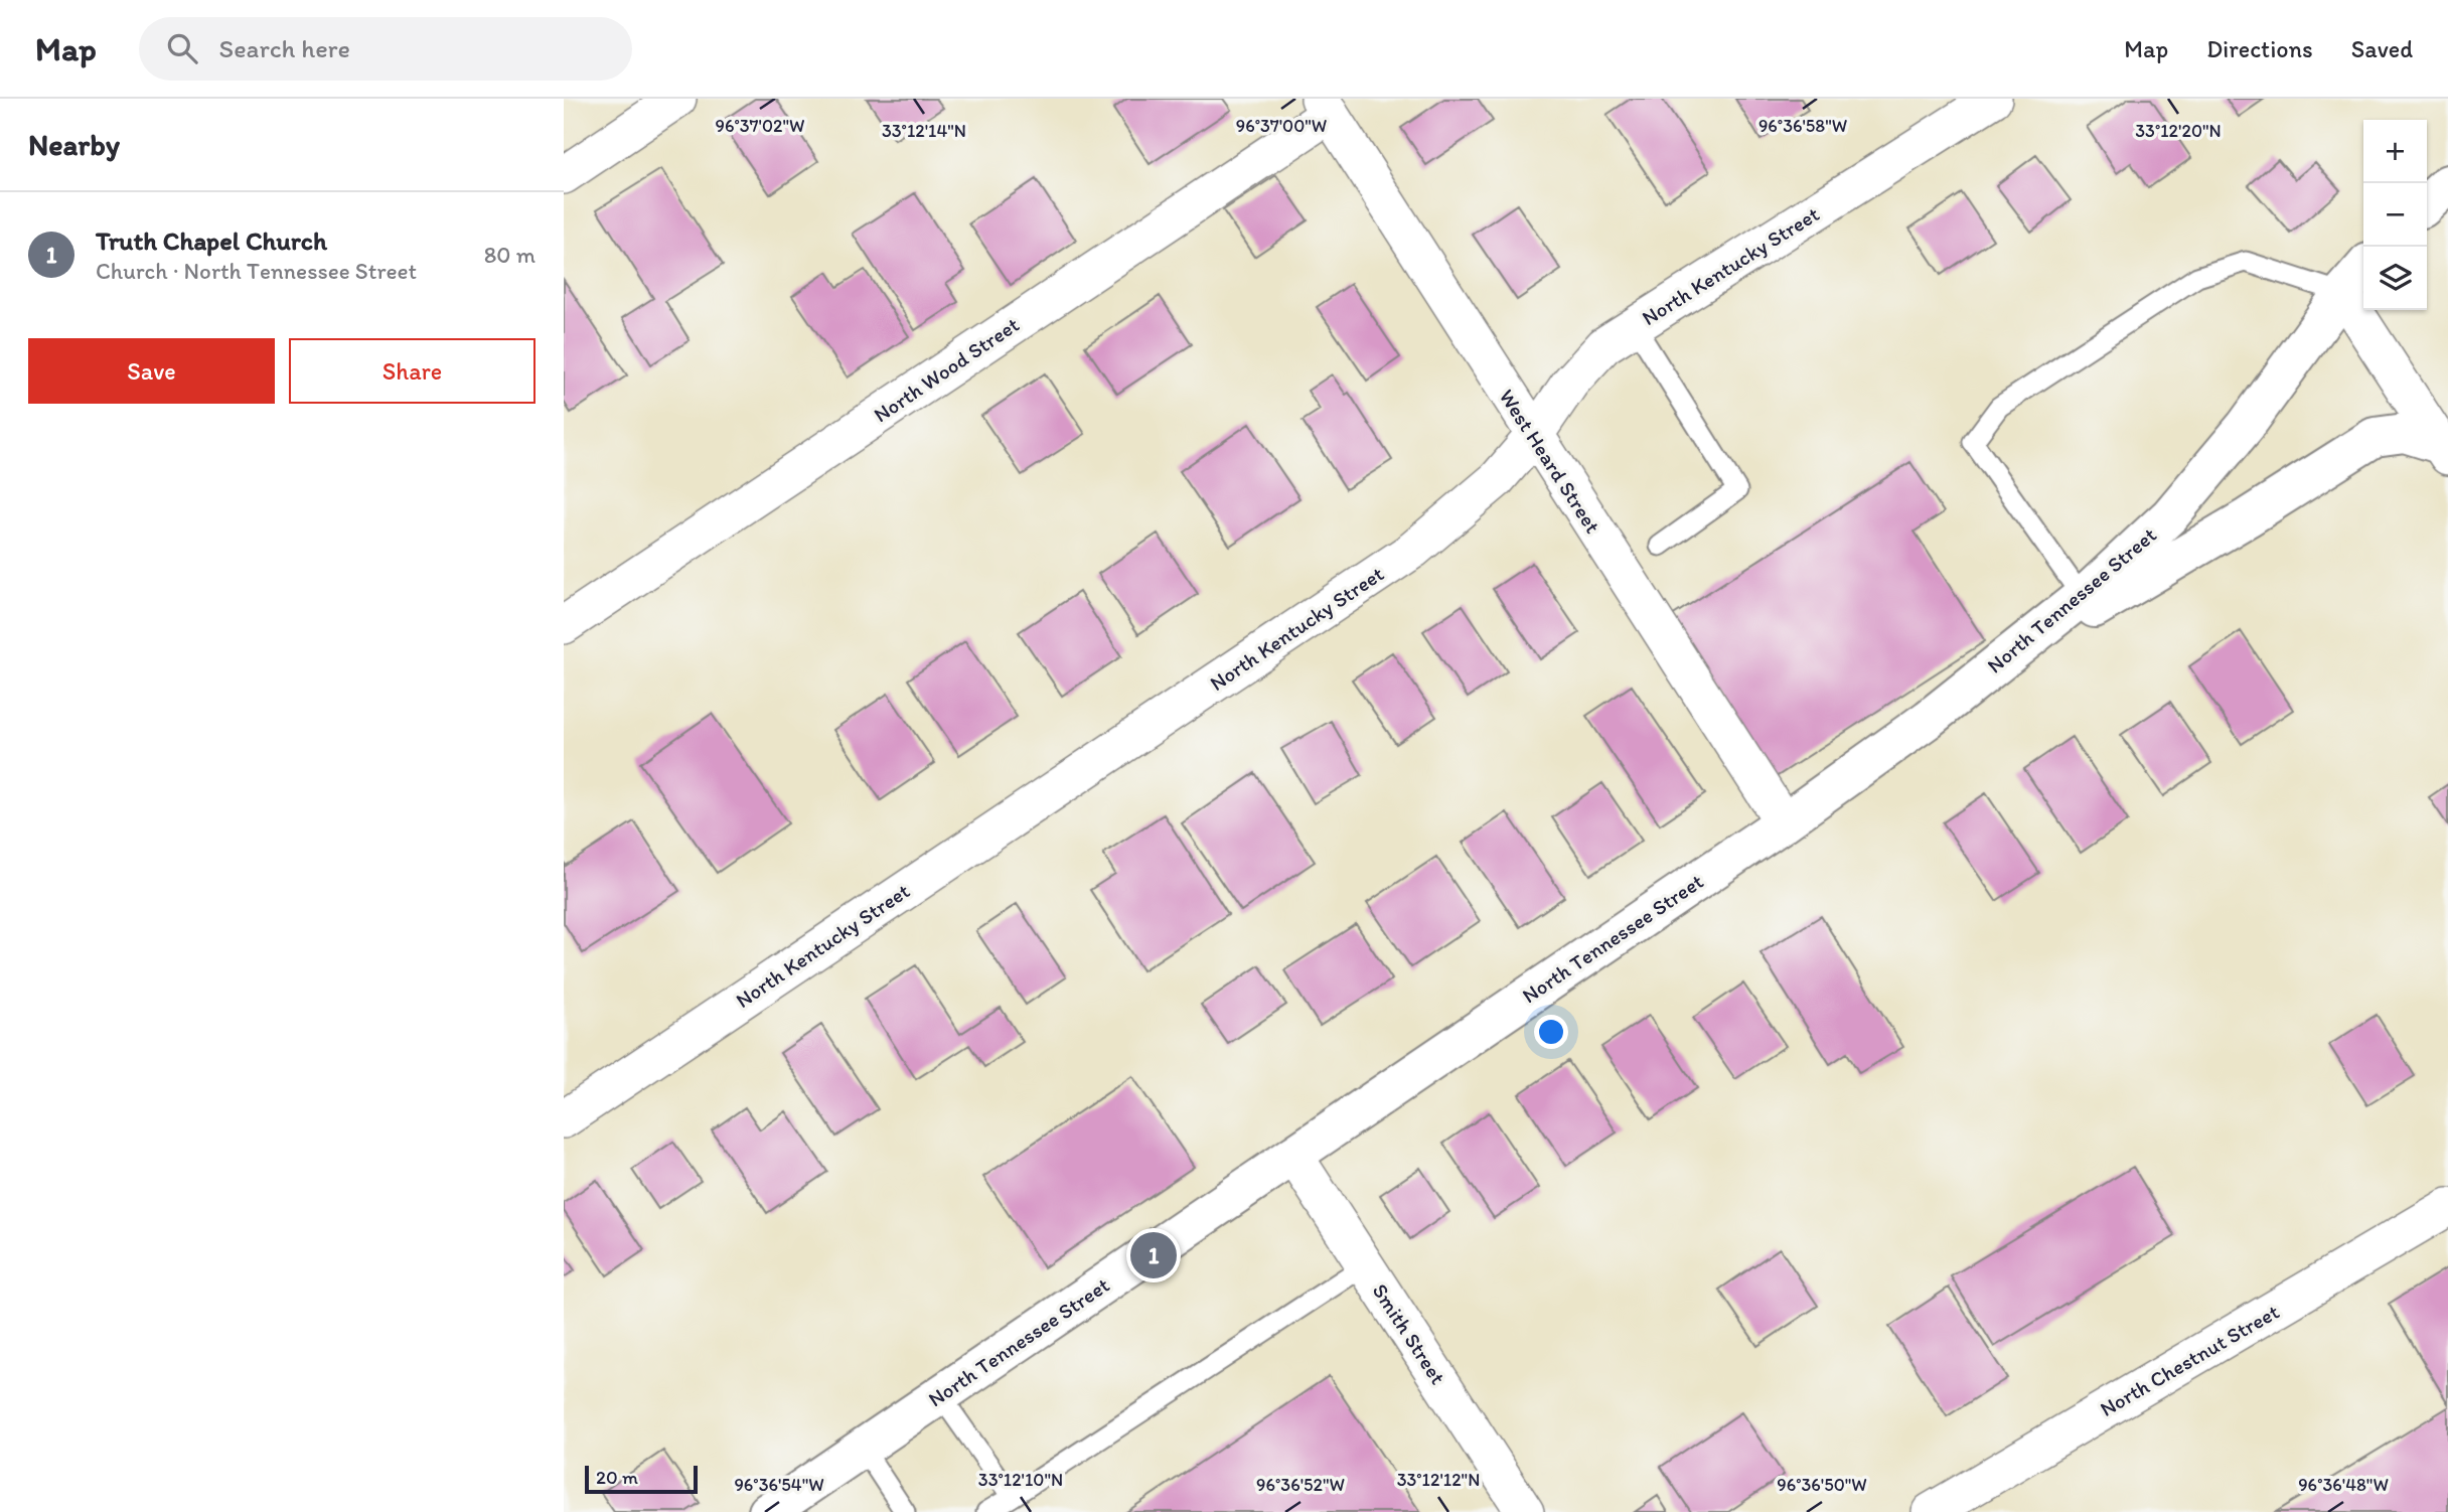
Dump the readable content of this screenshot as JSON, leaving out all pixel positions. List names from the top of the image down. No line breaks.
{"streets":{"street":["North Kentucky Street","North Wood Street","West Heard Street","North Tennessee Street","Smith Street","North Chestnut Street"]},"crossings":[["North Kentucky Street","West Heard Street"],["North Wood Street","West Heard Street"],["West Heard Street","North Tennessee Street"],["North Tennessee Street","Smith Street"]],"scale_bar":"20 m","page":{"header":"Map","search":"Search here","nav":["Map","Directions","Saved"],"heading":"Nearby","map_buttons":["+","−"],"list":[{"mark":"1","name":"Truth Chapel Church","note":"Church · North Tennessee Street","value":"80 m"}],"buttons":["Save","Share"],"pins":"1","scale":"20 m"},"coordinates":["96°37'02\"W","96°37'00\"W","96°36'58\"W","33°12'20\"N","33°12'14\"N","33°12'10\"N","33°12'12\"N","96°36'54\"W","96°36'52\"W","96°36'50\"W","96°36'48\"W"]}
